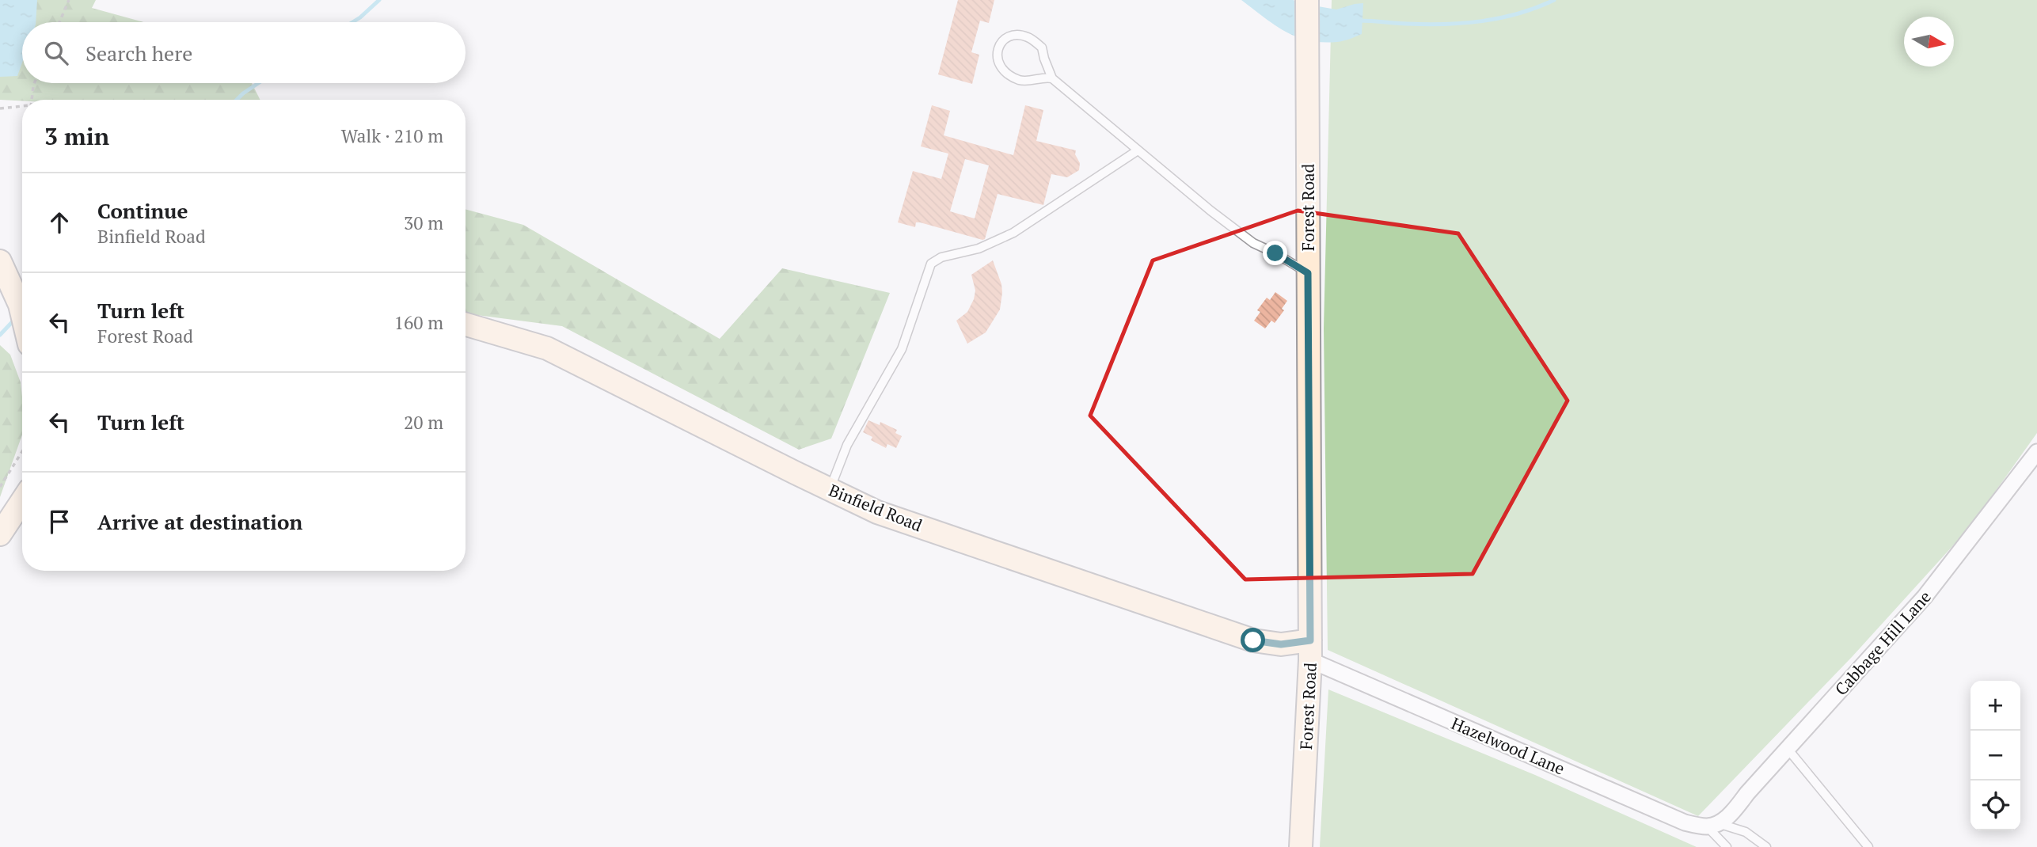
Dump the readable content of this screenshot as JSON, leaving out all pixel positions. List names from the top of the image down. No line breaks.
{"streets":{"main road":["Forest Road","Binfield Road"],"street":["Cabbage Hill Lane","Hazelwood Lane"]},"crossings":[["Forest Road","Binfield Road"],["Forest Road","Hazelwood Lane"],["Binfield Road","Hazelwood Lane"],["Cabbage Hill Lane","Hazelwood Lane"]],"north":"right","page":{"search":"Search here","heading":["3 min","Walk · 210 m"],"list":[["Continue","Binfield Road","30 m"],["Turn left","Forest Road","160 m"],["Turn left","20 m"],"Arrive at destination"],"map_buttons":["+","−"]}}
